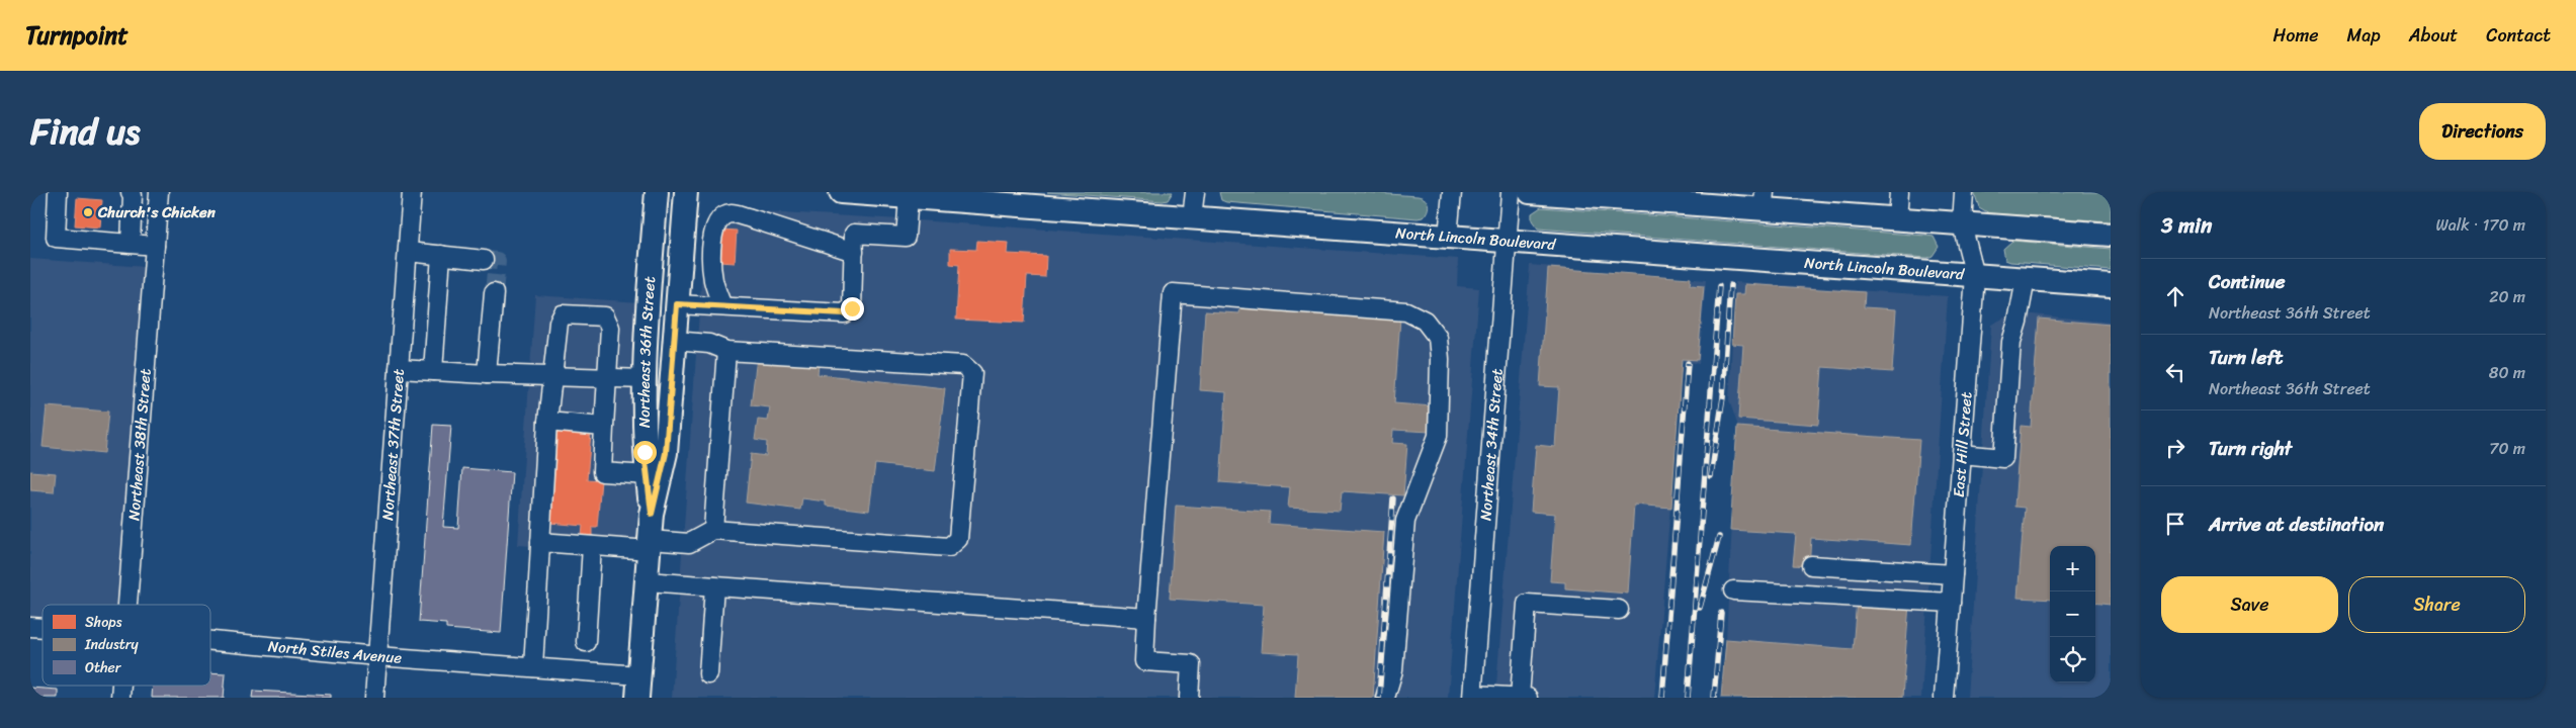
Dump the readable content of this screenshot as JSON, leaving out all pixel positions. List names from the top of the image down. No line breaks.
{"streets":{"main road":["North Lincoln Boulevard","Northeast 36th Street"],"street":["East Hill Street","Northeast 38th Street","Northeast 37th Street","Northeast 34th Street","North Stiles Avenue"]},"crossings":[["North Lincoln Boulevard","East Hill Street"],["North Lincoln Boulevard","Northeast 34th Street"],["Northeast 36th Street","North Stiles Avenue"],["Northeast 37th Street","North Stiles Avenue"]],"places":["Church's Chicken"],"legend":["Shops","Industry","Other"],"page":{"header":"Turnpoint","nav":["Home","Map","About","Contact"],"title":"Find us","buttons":["Directions",["Save","Share"]],"heading":["3 min","Walk · 170 m"],"list":[["Continue","Northeast 36th Street","20 m"],["Turn left","Northeast 36th Street","80 m"],["Turn right","70 m"],"Arrive at destination"],"map_buttons":["+","−"]}}
